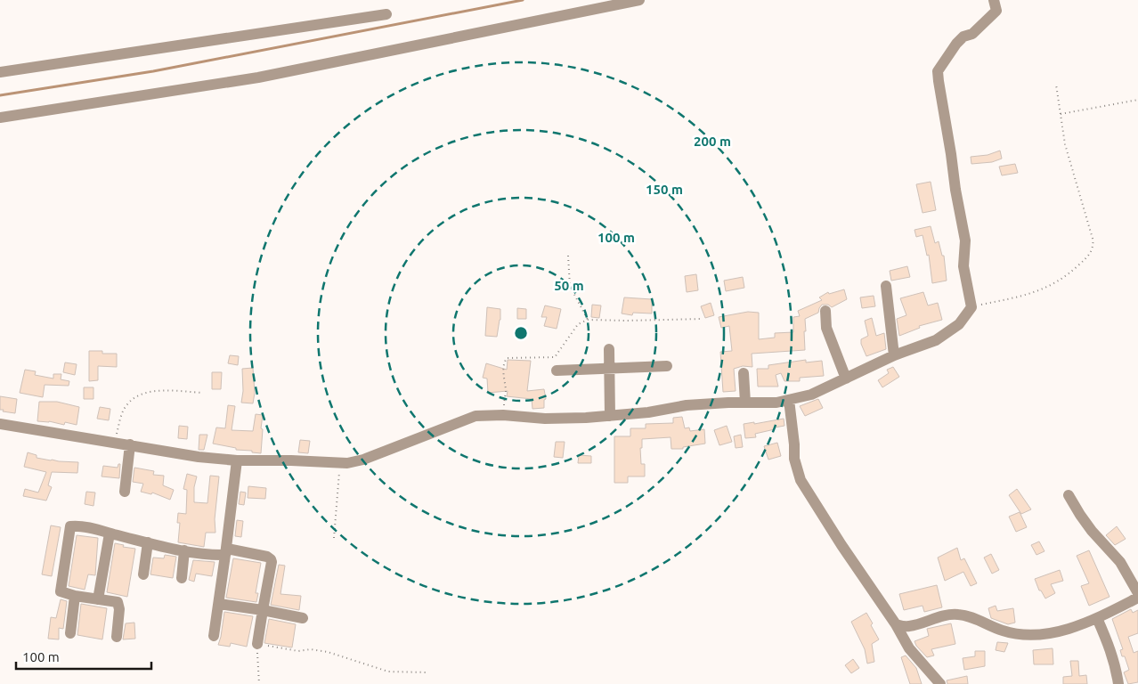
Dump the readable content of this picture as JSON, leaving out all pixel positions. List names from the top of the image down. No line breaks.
{"scale_bar":"100 m","rings":["200 m","150 m","100 m","50 m"]}
